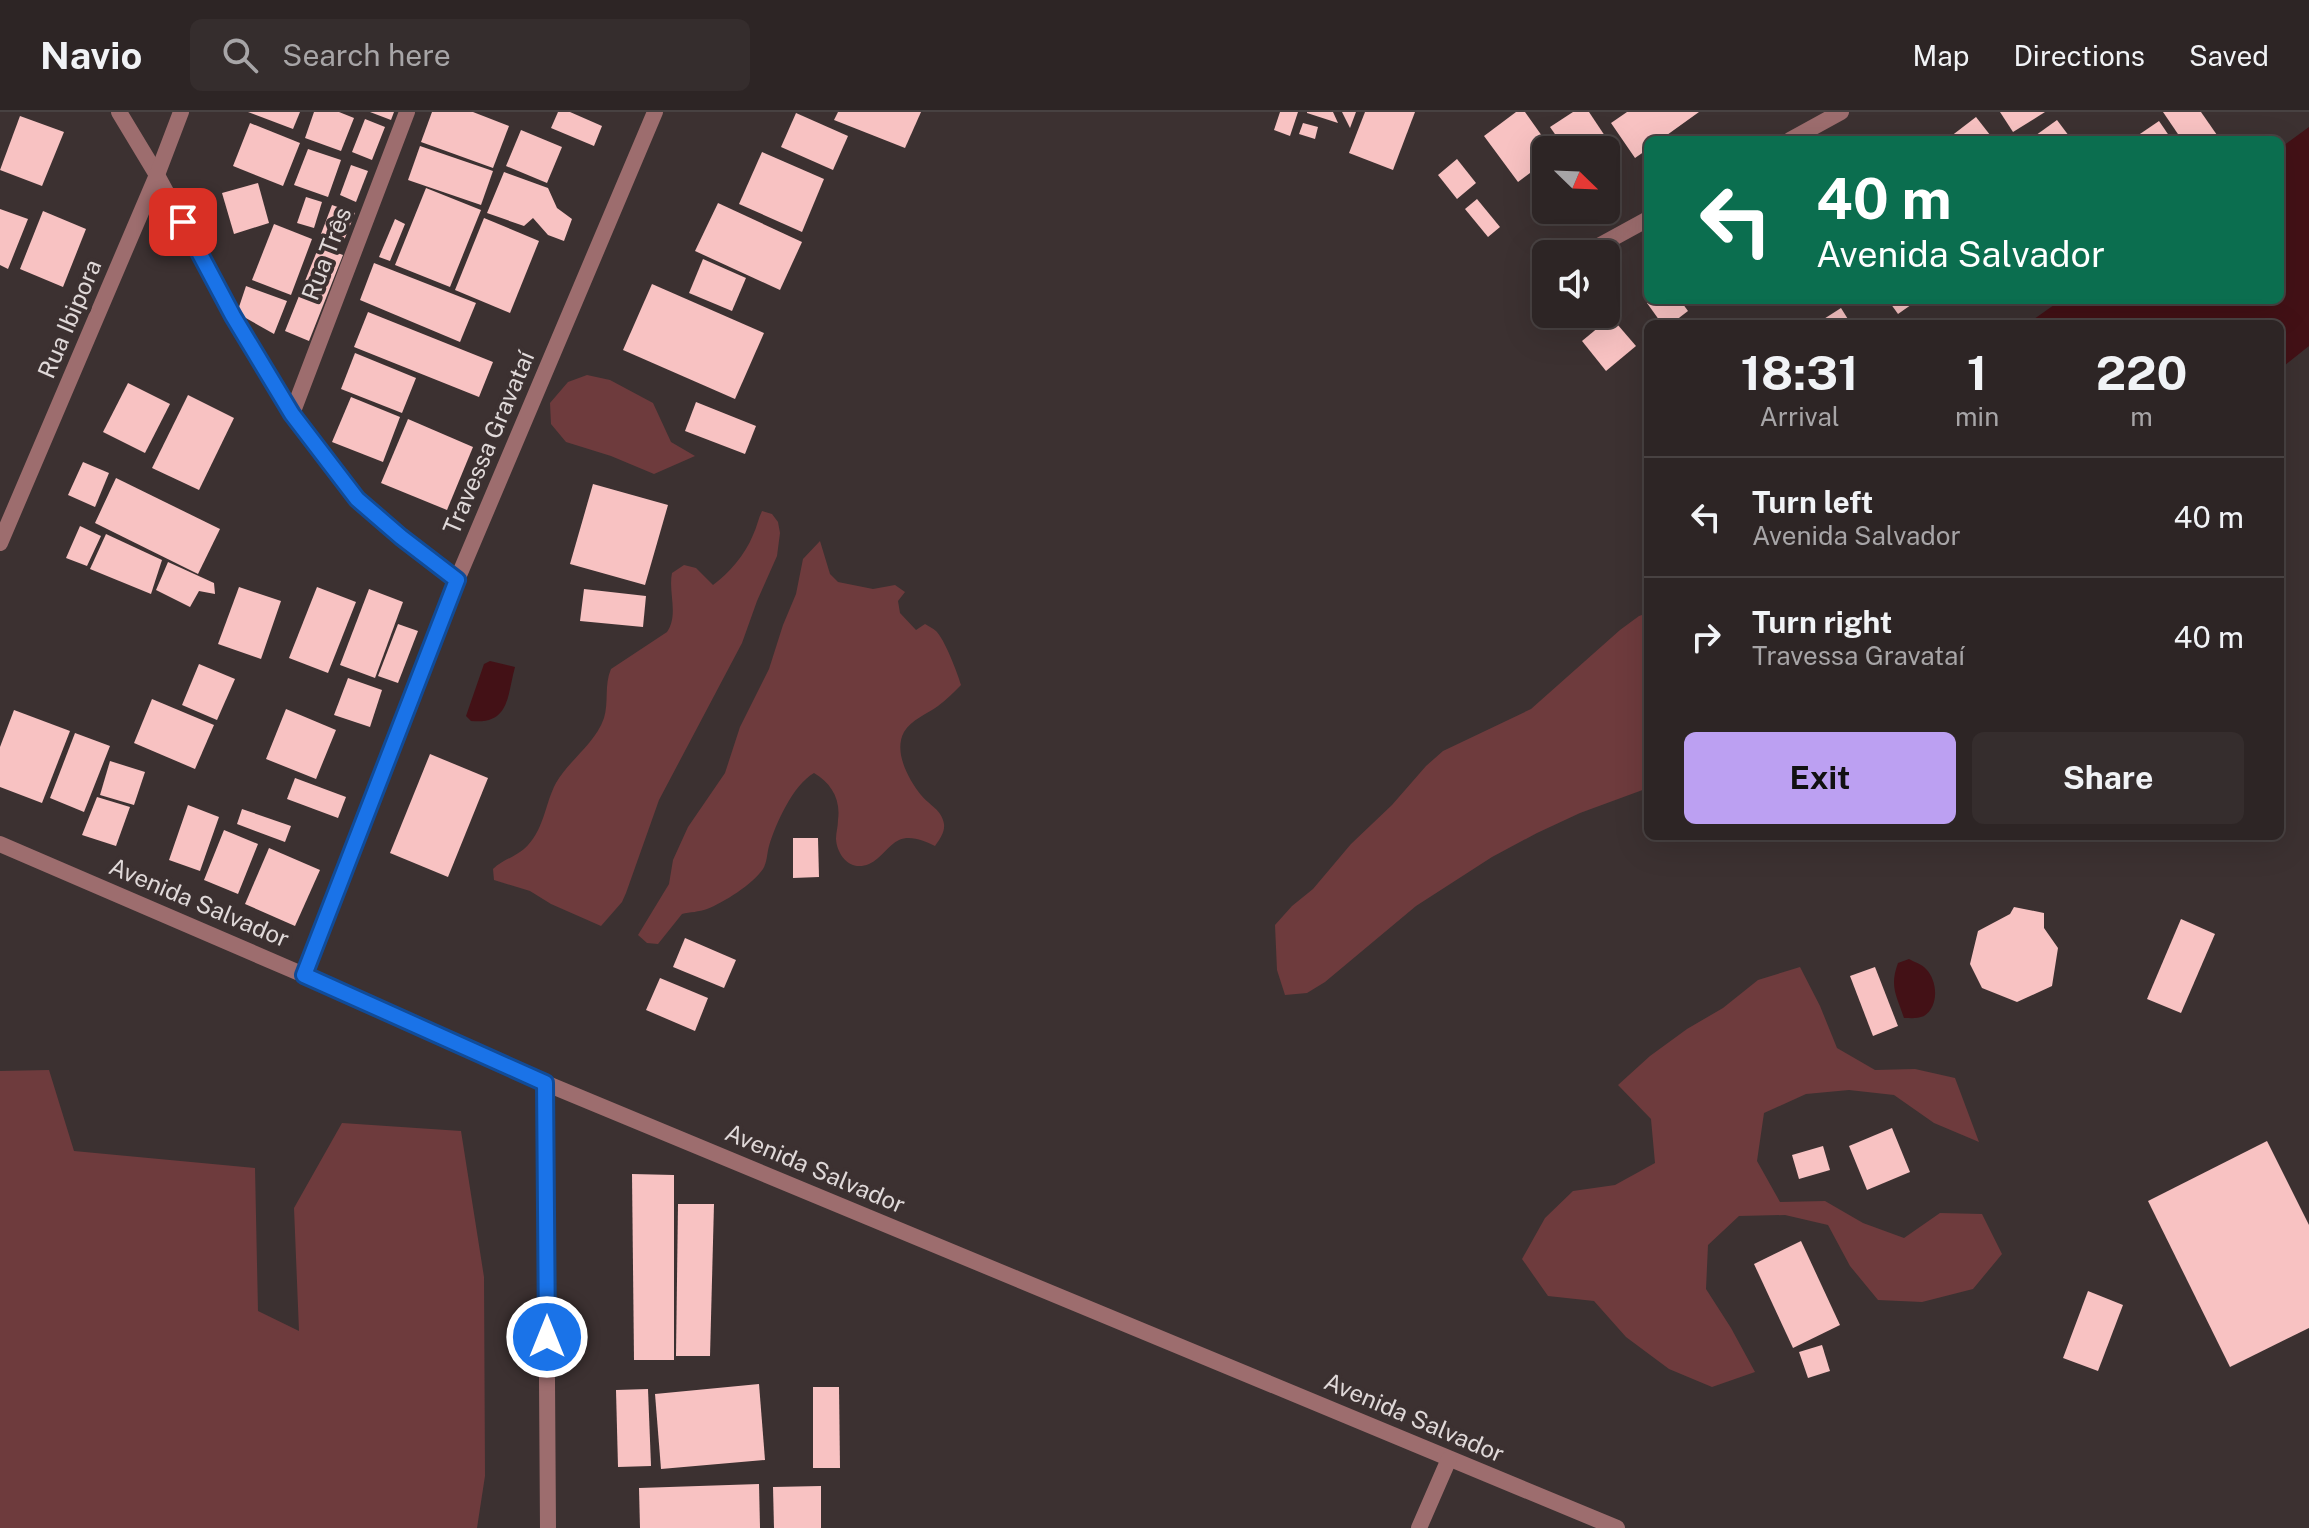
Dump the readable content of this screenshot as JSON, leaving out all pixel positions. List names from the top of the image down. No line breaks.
{"streets":{"street":["Rua Três","Rua Ibipora","Travessa Gravataí","Avenida Salvador"]},"crossings":[["Travessa Gravataí","Avenida Salvador"]],"north":"bottom right","page":{"header":"Navio","search":"Search here","nav":["Map","Directions","Saved"],"turn":["40 m","Avenida Salvador"],"eta":["18:31","Arrival","1","min","220","m"],"list":[{"name":"Turn left","note":"Avenida Salvador","value":"40 m"},{"name":"Turn right","note":"Travessa Gravataí","value":"40 m"}],"buttons":["Exit","Share"]}}
